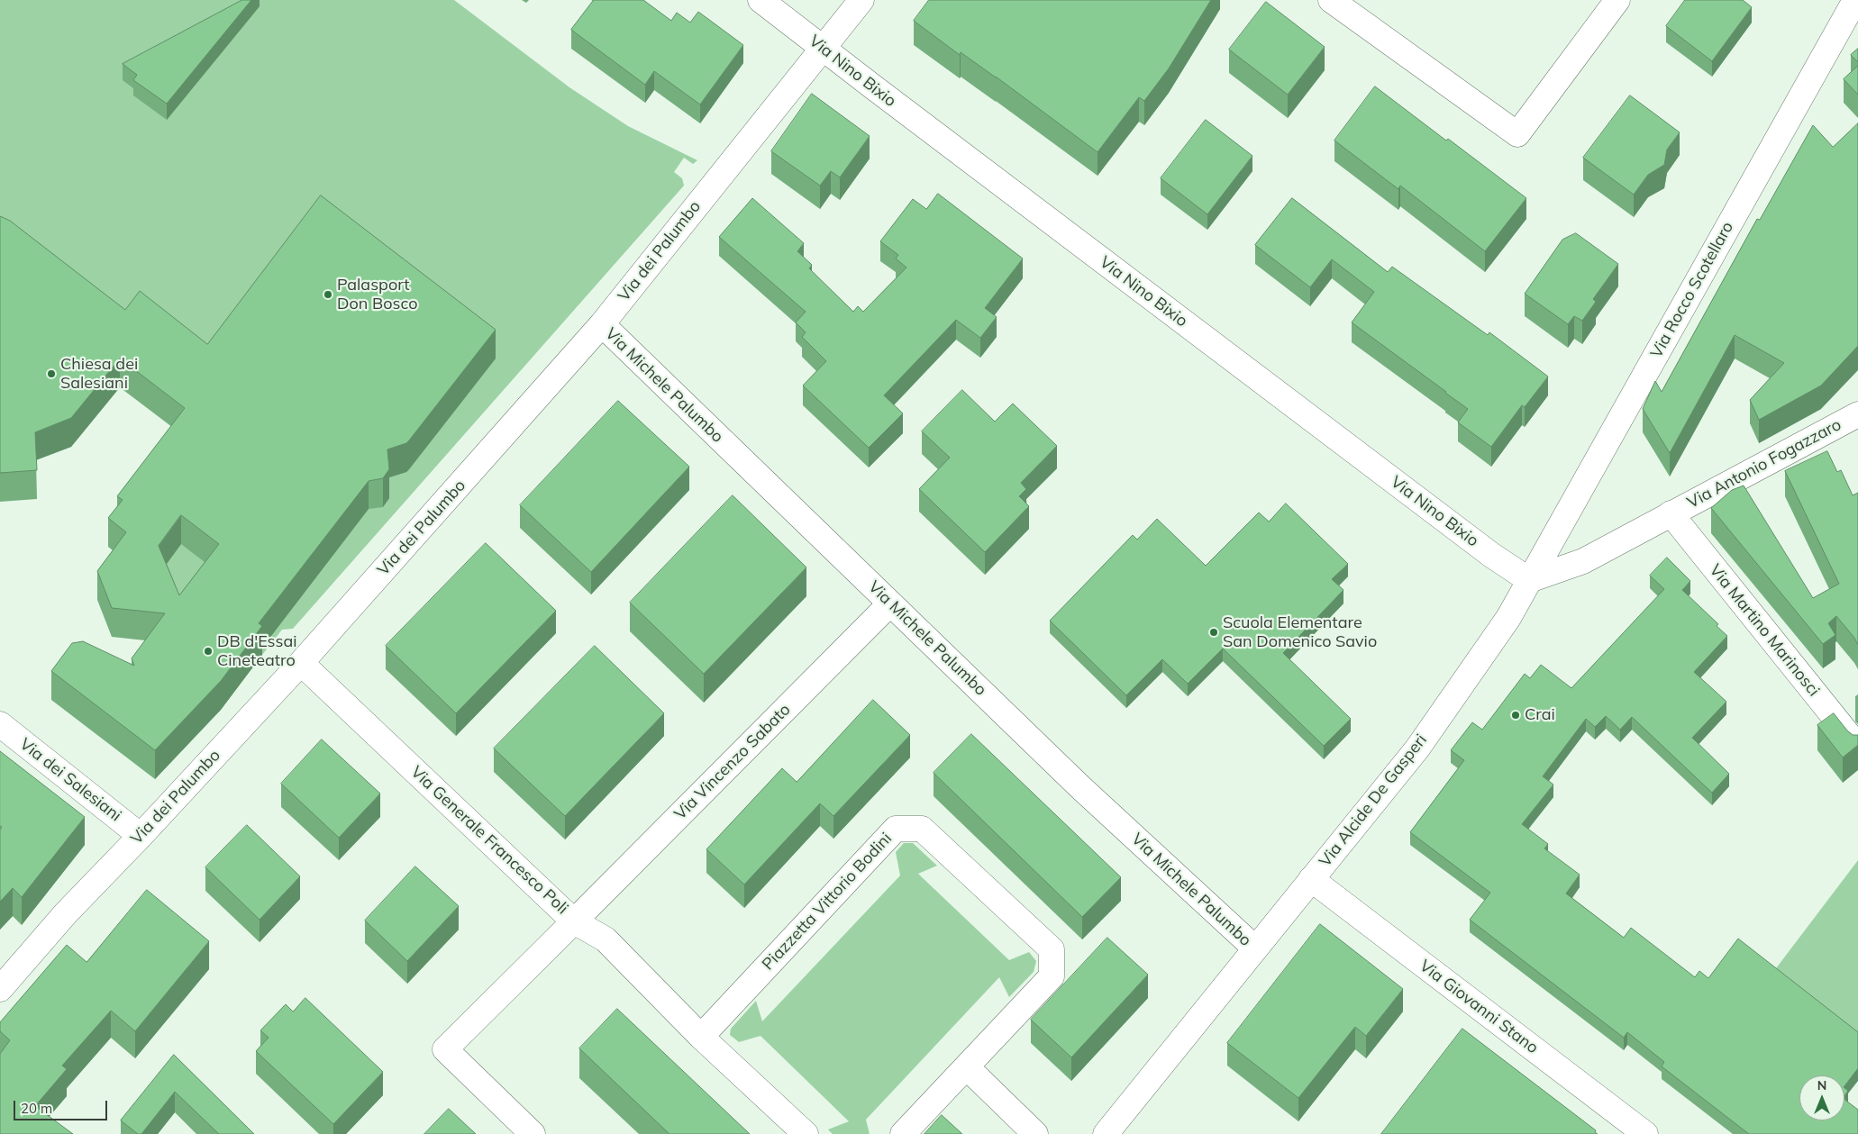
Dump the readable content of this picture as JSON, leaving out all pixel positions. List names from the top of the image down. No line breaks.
{"streets":{"street":["Via Nino Bixio","Via dei Palumbo","Via Rocco Scotellaro","Via Michele Palumbo","Via Antonio Fogazzaro","Via Martino Marinosci","Via Vincenzo Sabato","Via dei Salesiani","Via Alcide De Gasperi","Via Generale Francesco Poli","Piazzetta Vittorio Bodini","Via Giovanni Stano"]},"crossings":[["Via Nino Bixio","Via dei Palumbo"],["Via Nino Bixio","Via Rocco Scotellaro"],["Via Nino Bixio","Via Alcide De Gasperi"],["Via dei Palumbo","Via Michele Palumbo"],["Via dei Palumbo","Via dei Salesiani"],["Via dei Palumbo","Via Generale Francesco Poli"],["Via Rocco Scotellaro","Via Alcide De Gasperi"],["Via Michele Palumbo","Via Vincenzo Sabato"],["Via Michele Palumbo","Via Alcide De Gasperi"],["Via Antonio Fogazzaro","Via Martino Marinosci"],["Via Vincenzo Sabato","Via Generale Francesco Poli"],["Via Alcide De Gasperi","Via Giovanni Stano"]],"places":["Palasport Don Bosco","Chiesa dei Salesiani","Scuola Elementare San Domenico Savio","DB d'Essai Cineteatro","Crai"],"scale_bar":"20 m","north":"top"}
